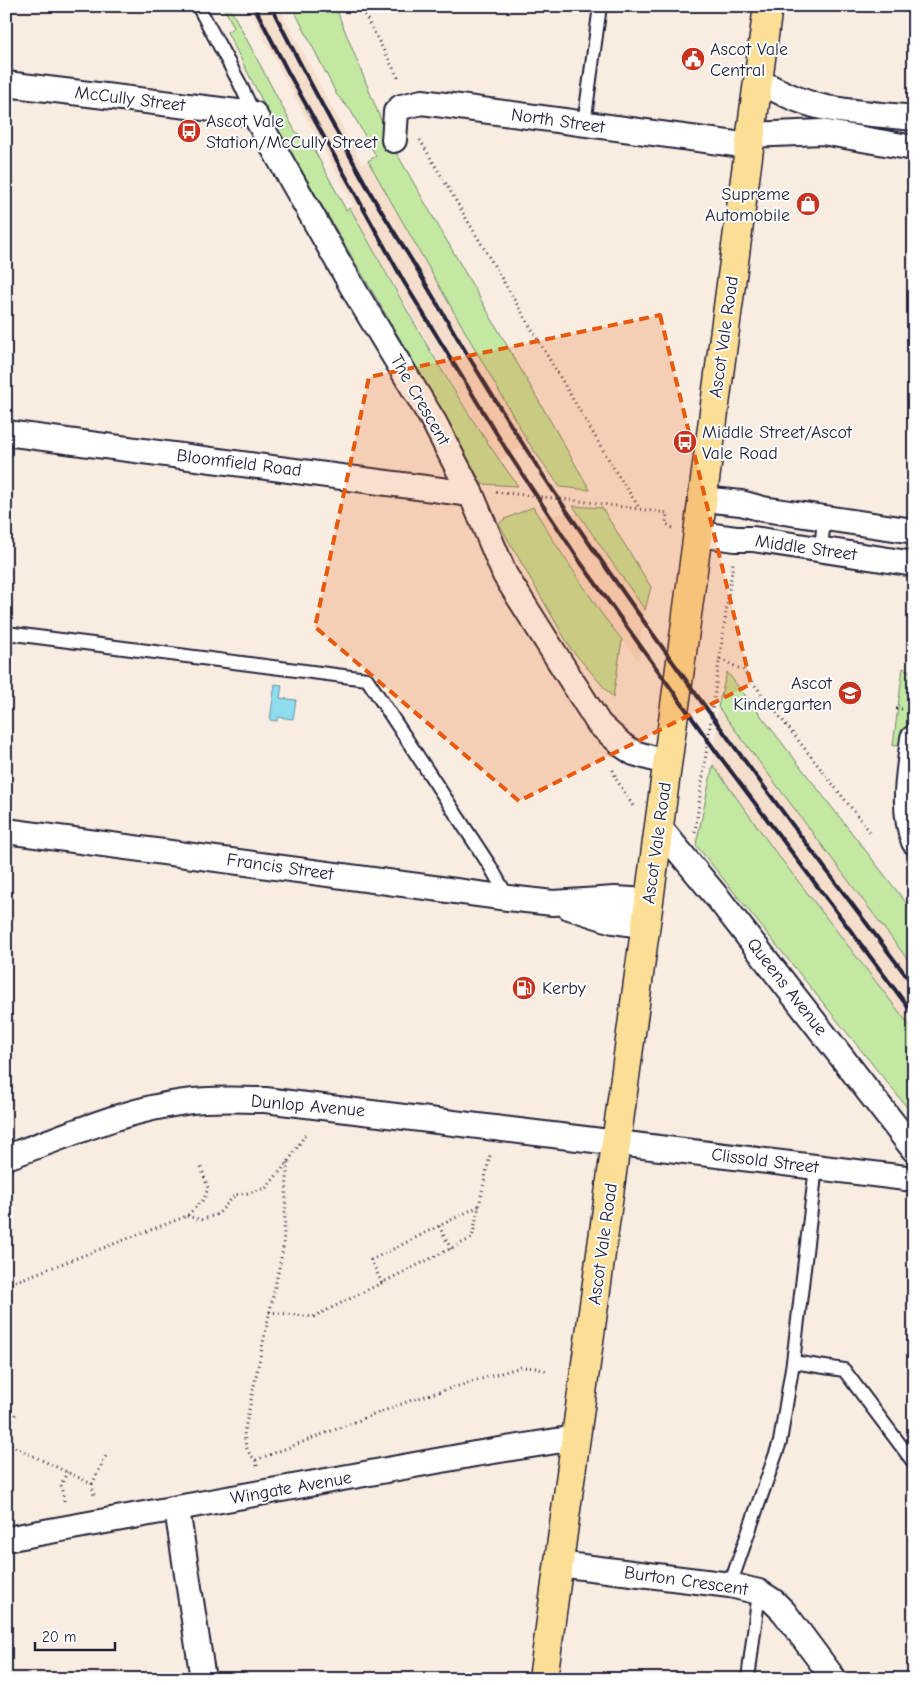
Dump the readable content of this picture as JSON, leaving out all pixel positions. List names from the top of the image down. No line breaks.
{"streets":{"main road":["Ascot Vale Road"],"street":["McCully Street","North Street","The Crescent","Bloomfield Road","Middle Street","Francis Street","Queens Avenue","Dunlop Avenue","Clissold Street","Wingate Avenue","Burton Crescent"]},"crossings":[["McCully Street","The Crescent"],["North Street","Ascot Vale Road"],["Ascot Vale Road","The Crescent"],["Ascot Vale Road","Middle Street"],["Ascot Vale Road","Francis Street"],["Ascot Vale Road","Queens Avenue"],["Ascot Vale Road","Dunlop Avenue"],["Ascot Vale Road","Clissold Street"],["Ascot Vale Road","Wingate Avenue"],["Ascot Vale Road","Burton Crescent"],["The Crescent","Bloomfield Road"],["Dunlop Avenue","Clissold Street"]],"places":{"public building":["Ascot Vale Central"],"bus stop":["Ascot Vale Station/McCully Street","Middle Street/Ascot Vale Road"],"shop":["Supreme Automobile"],"school or university":["Ascot Kindergarten"],"fuel station":["Kerby"]},"scale_bar":"20 m"}
